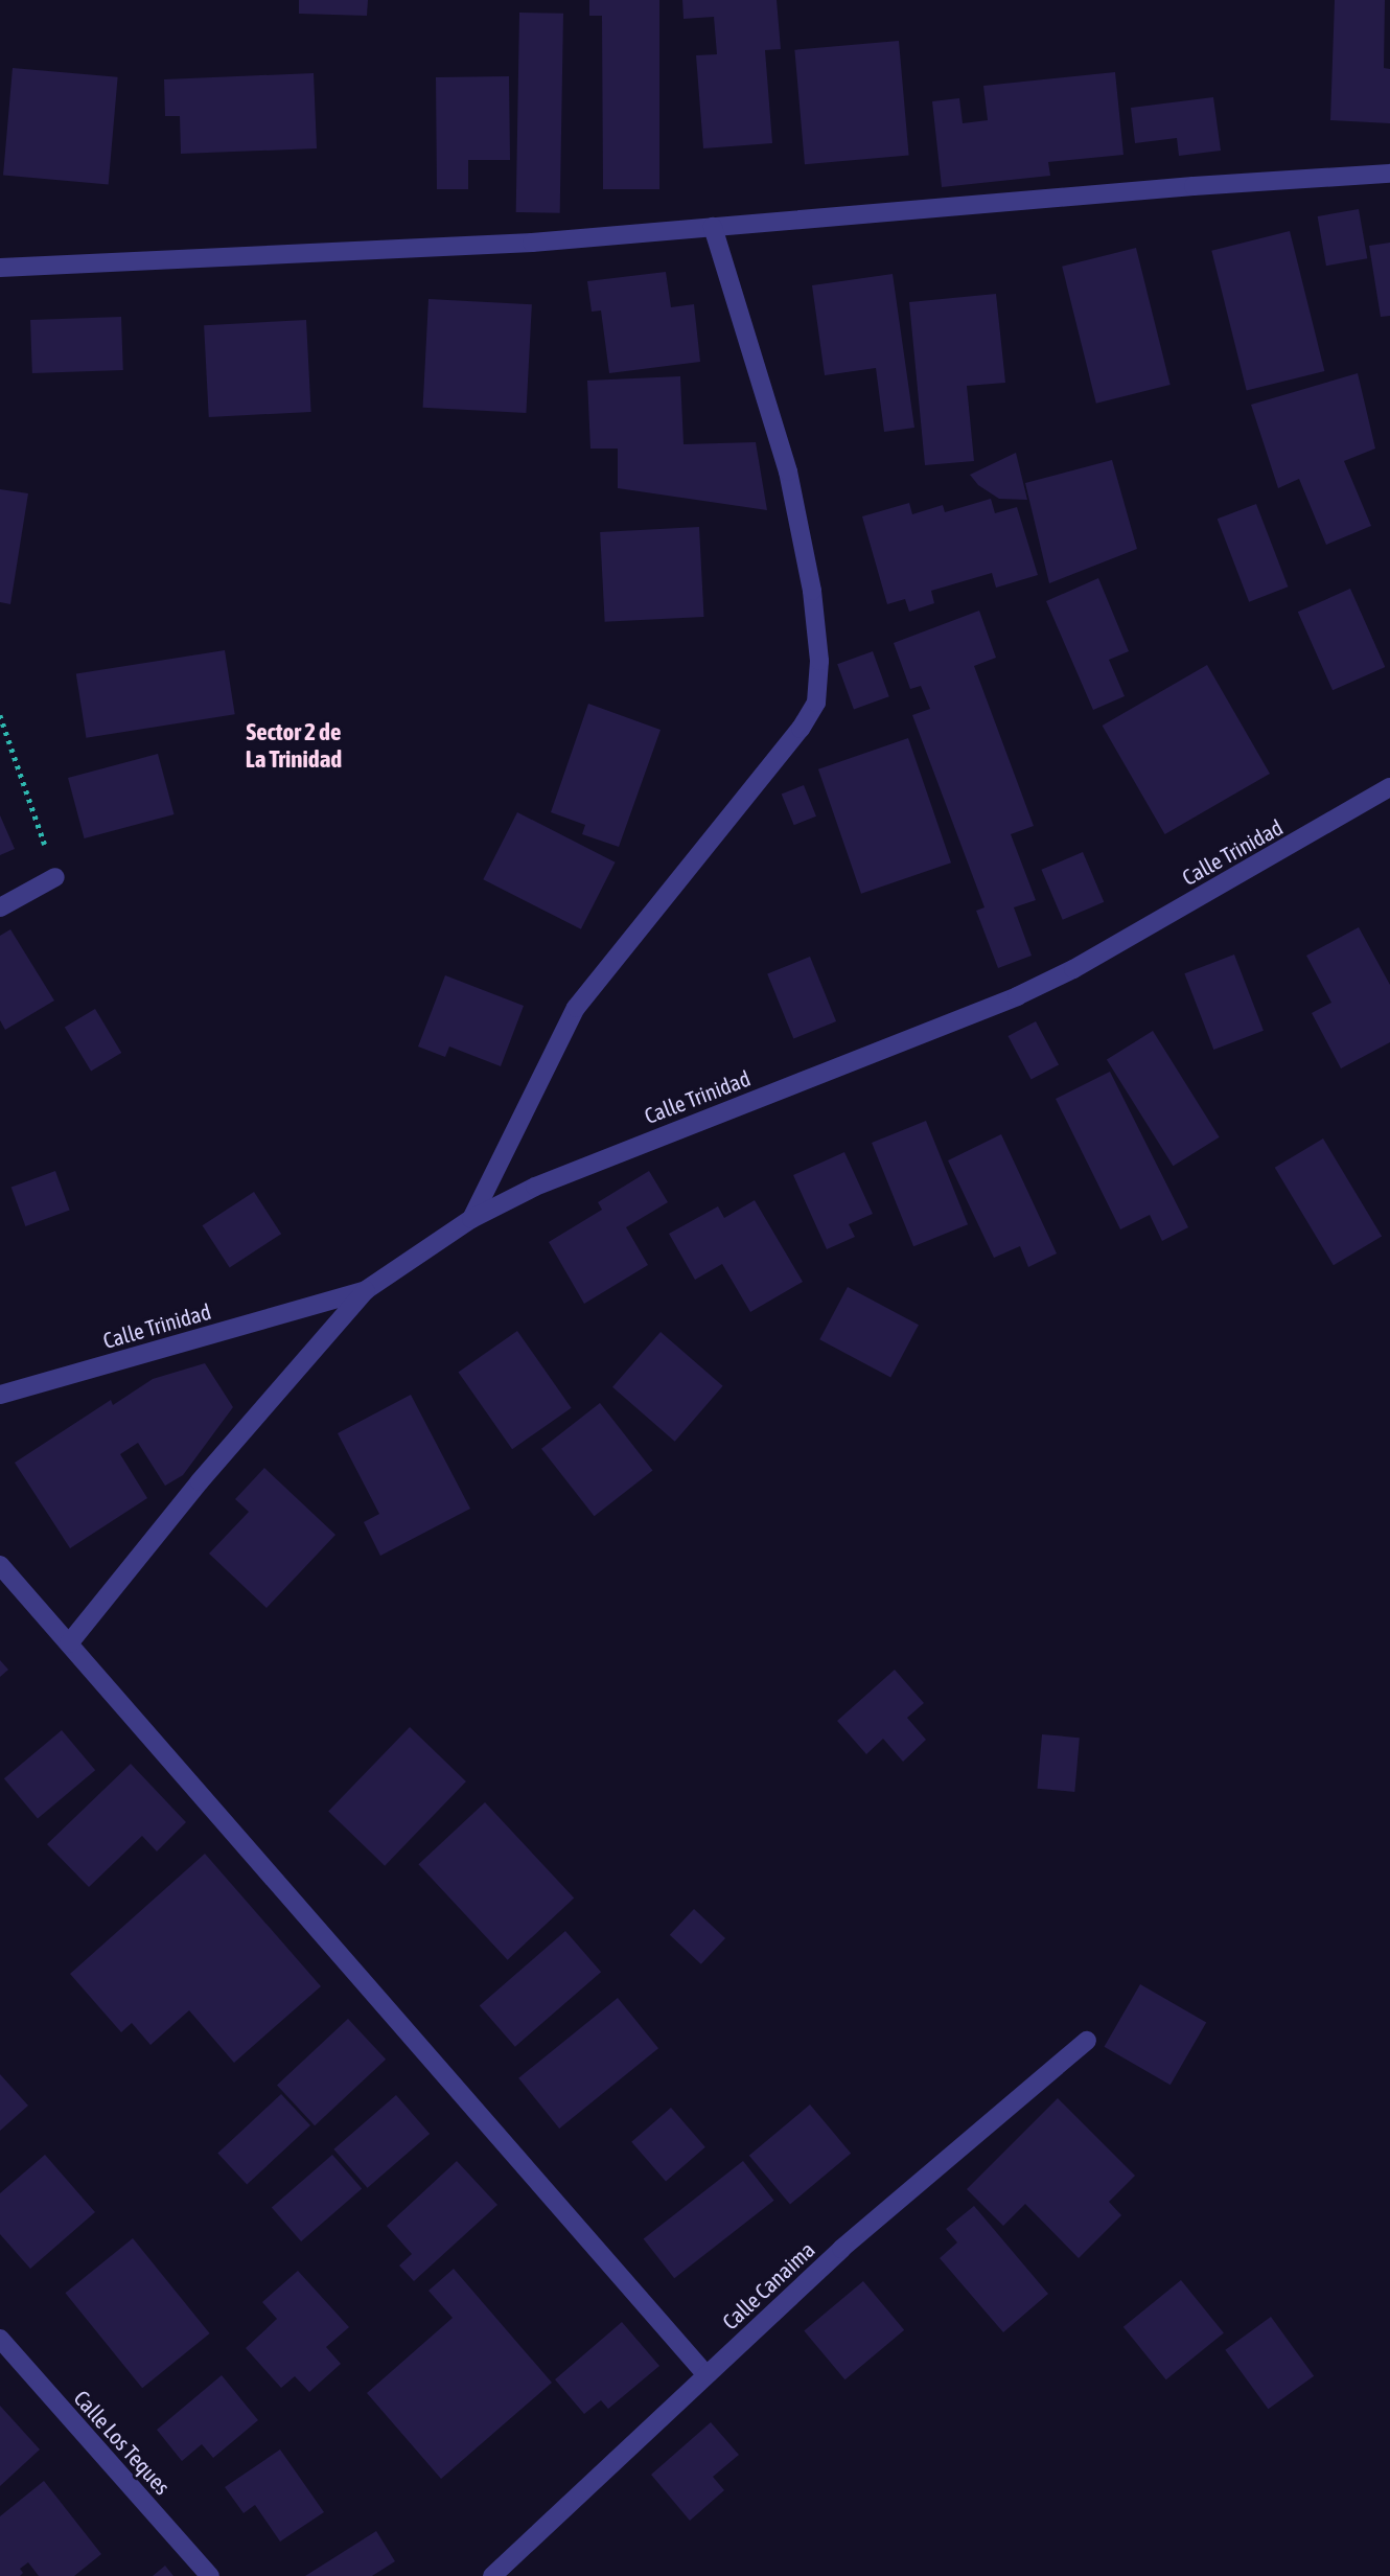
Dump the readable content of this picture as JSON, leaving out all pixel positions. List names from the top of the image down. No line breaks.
{"streets":{"street":["Calle Trinidad","Calle Canaima","Calle Los Teques"]},"districts":["Sector 2 de La Trinidad"]}
